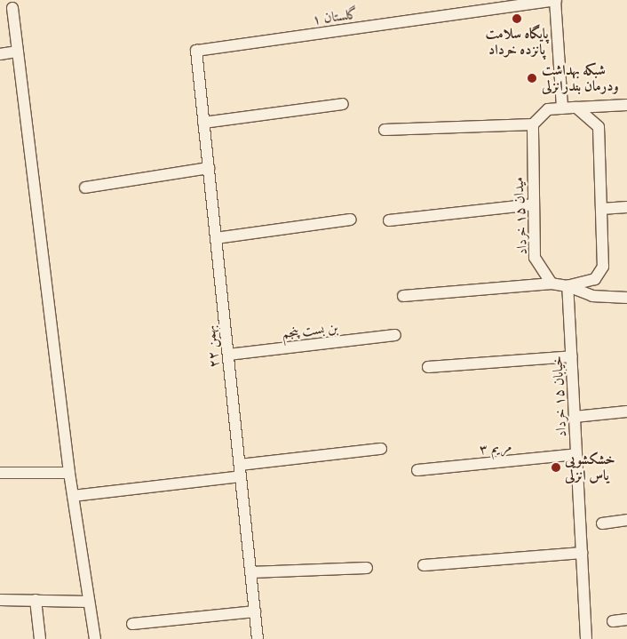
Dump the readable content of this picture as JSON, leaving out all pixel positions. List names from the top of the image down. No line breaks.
{"streets":{"street":["گلستان ۱","میدان ۱۵ خرداد","بن بست پنجم","۲۲ بهمن","خیابان ۱۵ خرداد","مریم ۳"]},"crossings":[["گلستان ۱","۲۲ بهمن"],["بن بست پنجم","۲۲ بهمن"],["خیابان ۱۵ خرداد","مریم ۳"]],"places":["پایگاه سلامت پانزده خرداد","شبکه بهداشت ودرمان بندرانزلی","خشکشویی یاس انزلی"]}
